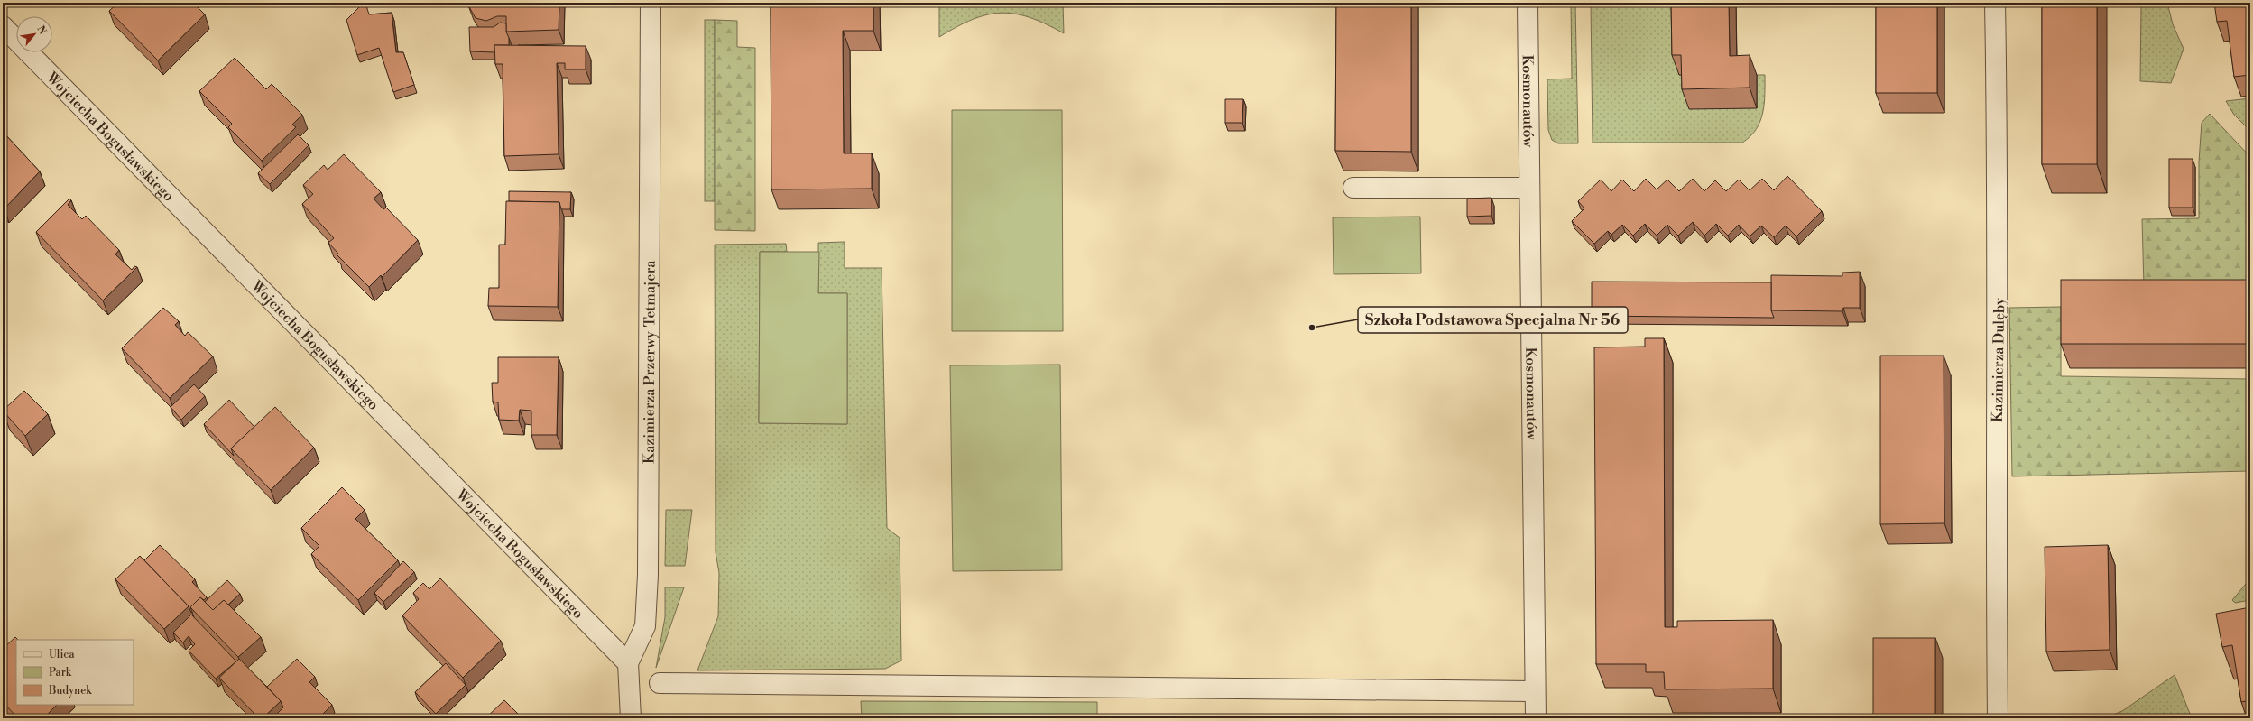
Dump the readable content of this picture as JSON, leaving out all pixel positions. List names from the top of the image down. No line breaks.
{"streets":{"street":["Kosmonautów","Wojciecha Bogusławskiego","Kazimierza Dulęby","Kazimierza Przerwy-Tetmajera"]},"crossings":[["Wojciecha Bogusławskiego","Kazimierza Przerwy-Tetmajera"]],"places":["Szkoła Podstawowa Specjalna Nr 56"],"legend":["Ulica","Park","Budynek"],"north":"top right"}
